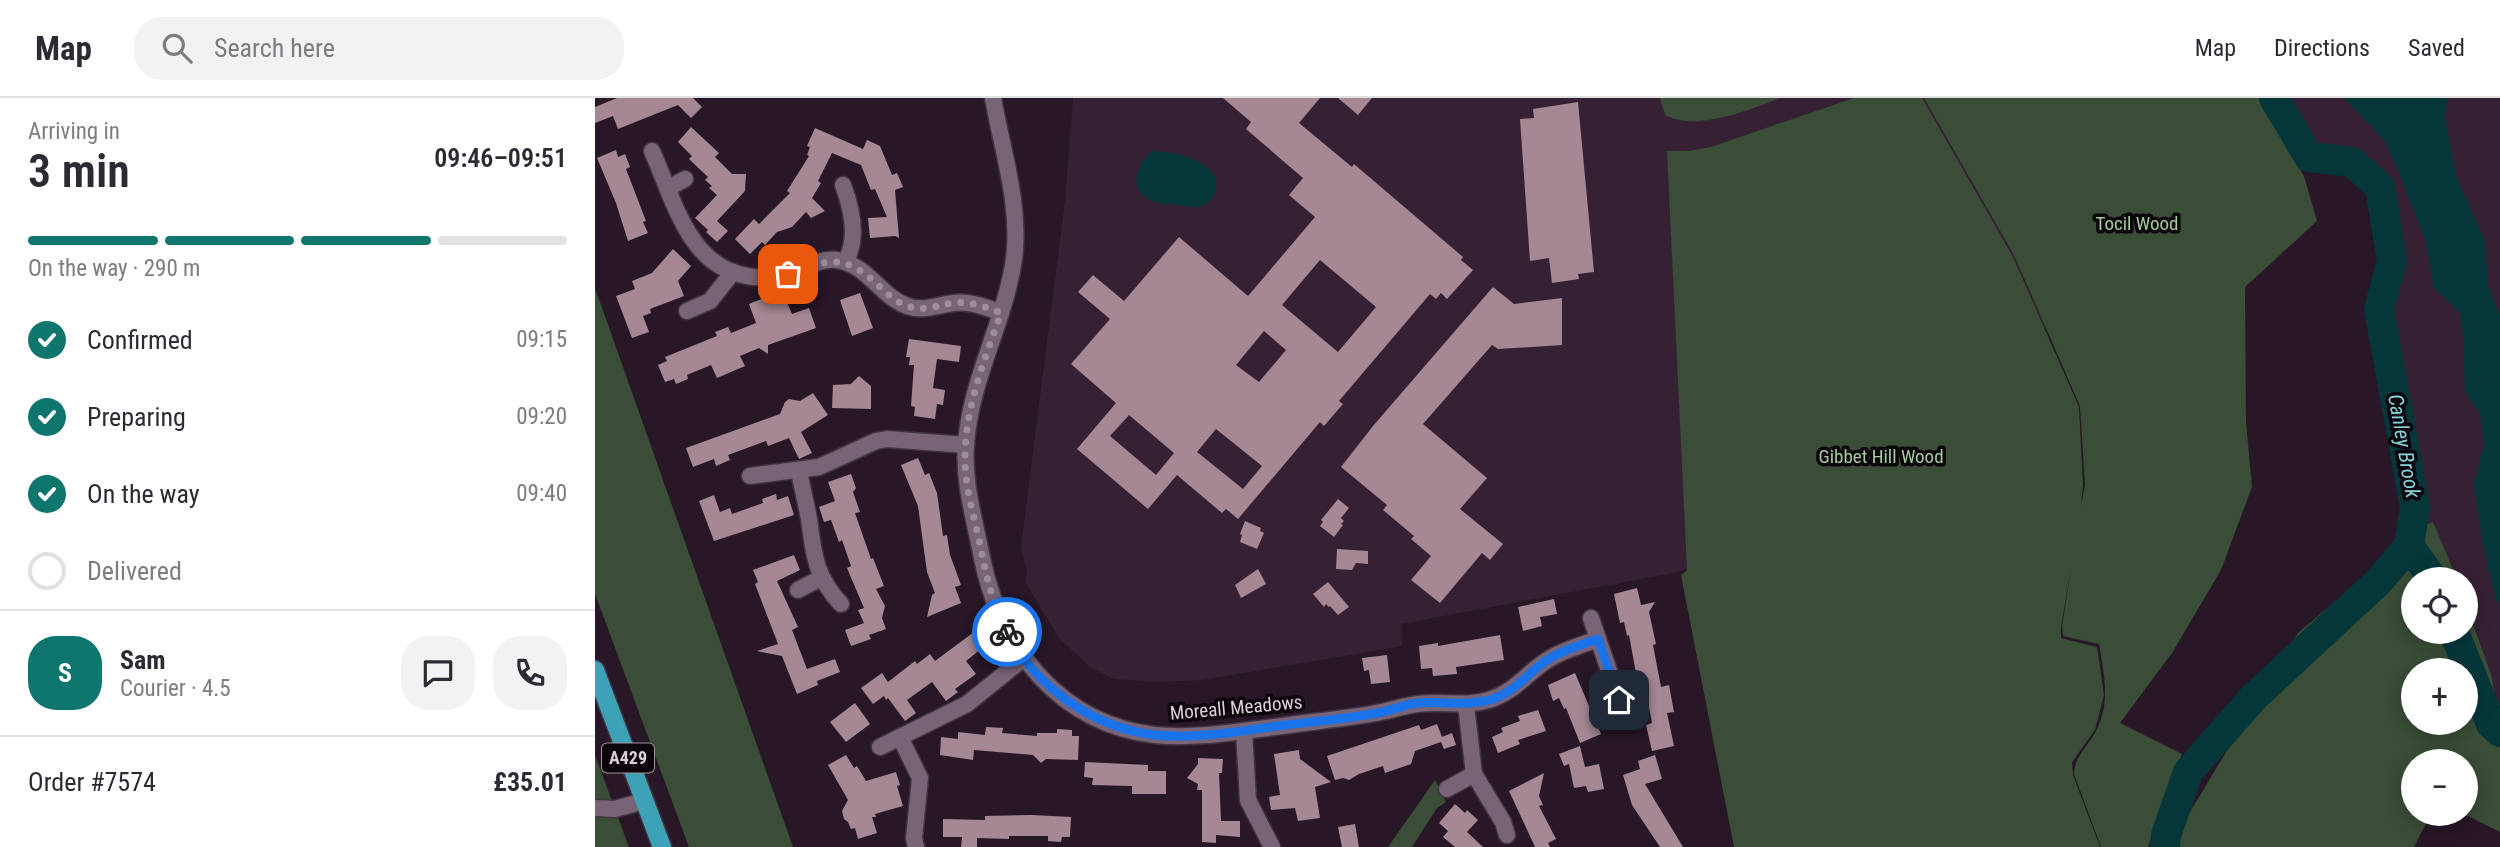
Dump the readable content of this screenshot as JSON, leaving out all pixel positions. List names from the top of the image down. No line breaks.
{"streets":{"main road":["A429"],"street":["Moreall Meadows"]},"water":["Canley Brook"],"parks":["Tocil Wood","Gibbet Hill Wood"],"page":{"header":"Map","search":"Search here","nav":["Map","Directions","Saved"],"heading":["3 min","Arriving in","09:46–09:51"],"panel":["Sam","Courier · 4.5","Order #7574","£35.01"],"bar":"On the way · 290 m","list":[["Confirmed","09:15"],["Preparing","09:20"],["On the way","09:40"],"Delivered"],"map_buttons":["+","−"],"round":"S"}}
